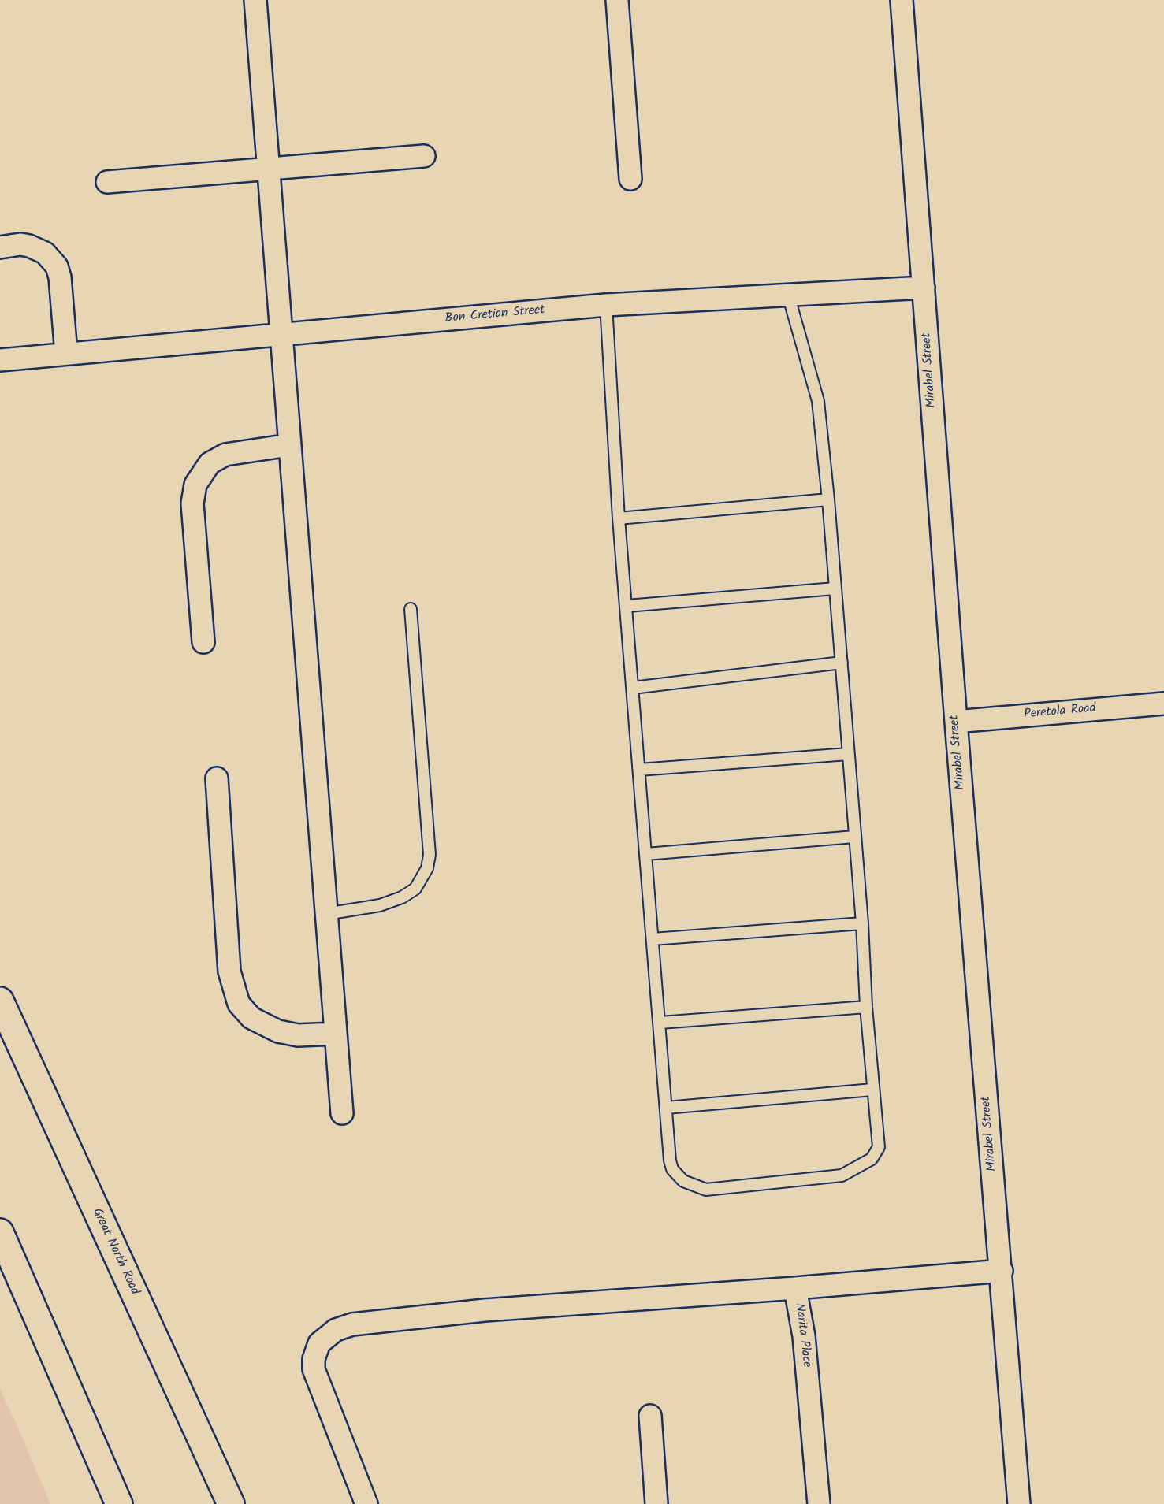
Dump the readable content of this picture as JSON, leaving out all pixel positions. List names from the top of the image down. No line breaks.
{"streets":{"main road":["Great North Road"],"street":["Bon Cretion Street","Mirabel Street","Peretola Road","Narita Place"]},"crossings":[["Bon Cretion Street","Mirabel Street"],["Mirabel Street","Peretola Road"],["Mirabel Street","Narita Place"]]}
